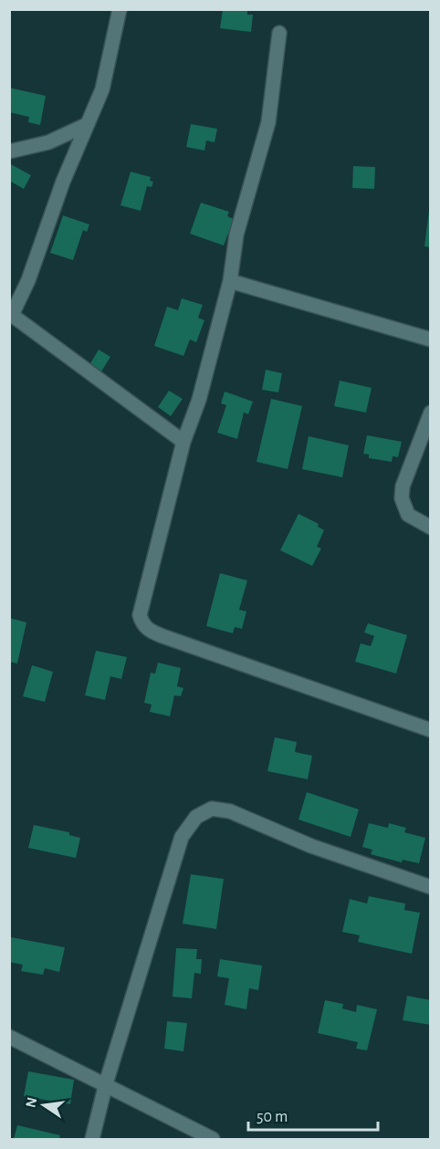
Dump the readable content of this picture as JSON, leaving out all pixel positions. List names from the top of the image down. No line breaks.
{"scale_bar":"50 m","north":"left"}
